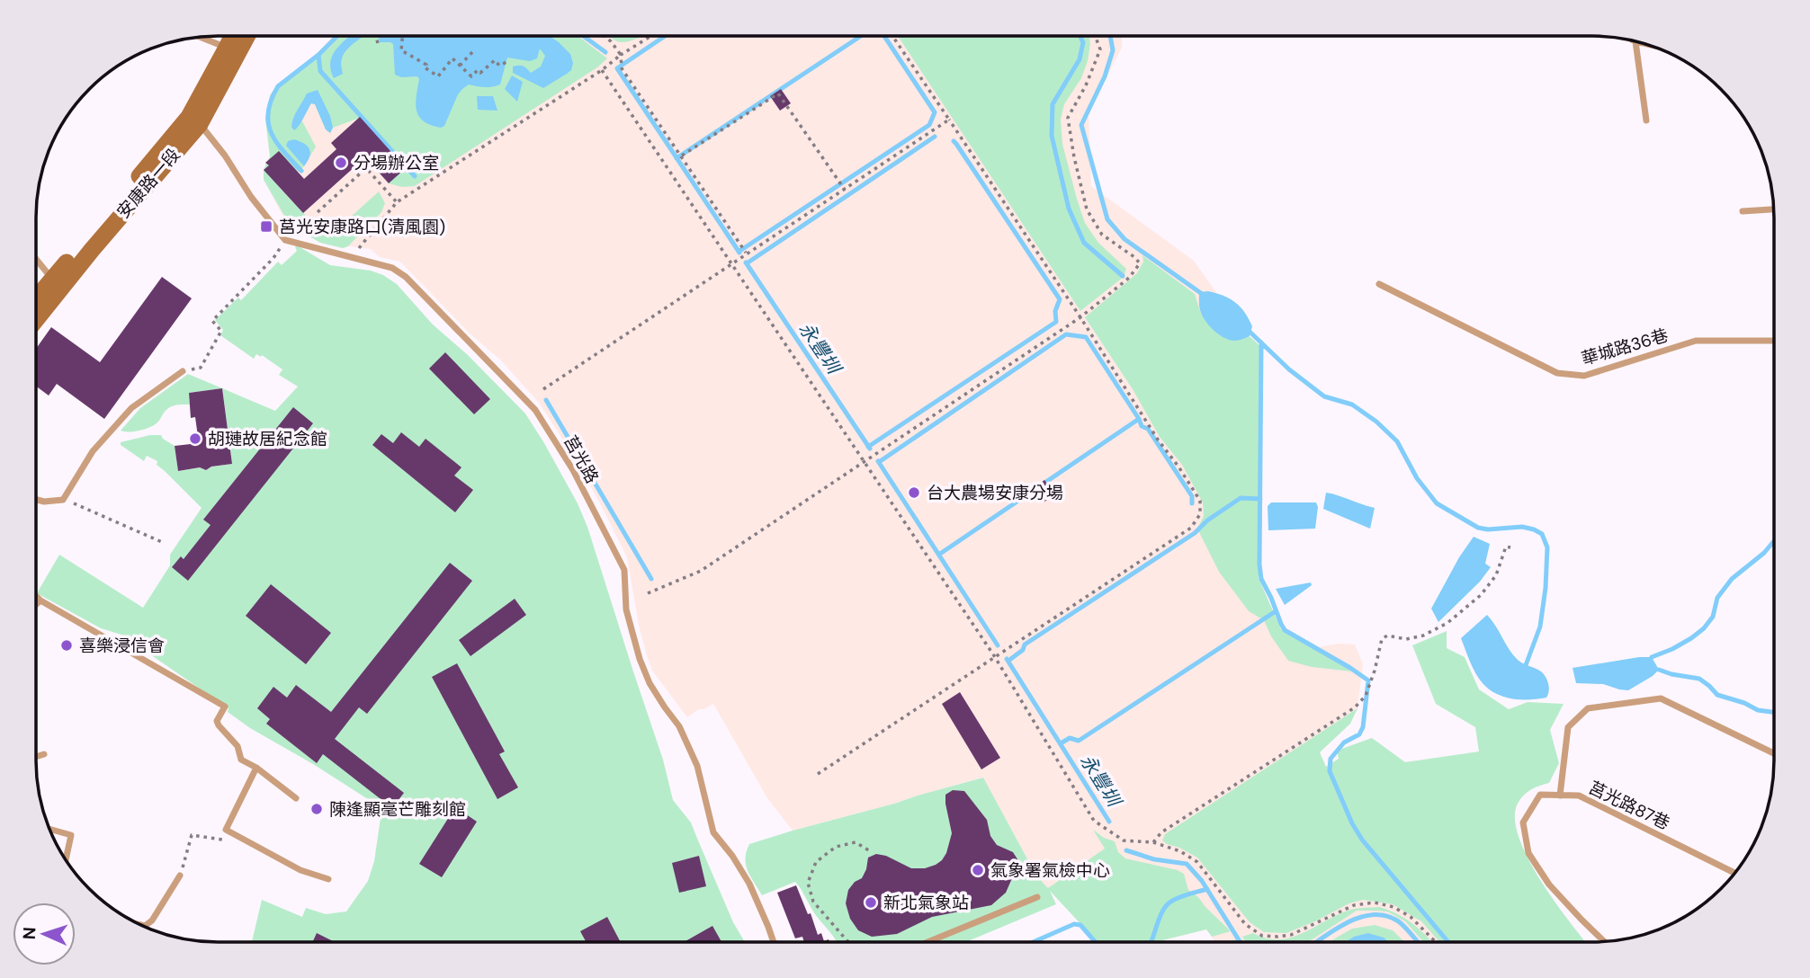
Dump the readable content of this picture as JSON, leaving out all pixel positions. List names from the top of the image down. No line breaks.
{"streets":{"main road":["安康路一段"],"lane":["華城路36巷","莒光路","莒光路87巷"]},"crossings":[["安康路一段","莒光路"]],"water":["永豐圳"],"places":{"other":["分場辦公室","胡璉故居紀念館","台大農場安康分場","喜樂浸信會","陳逢顯毫芒雕刻館","氣象署氣檢中心","新北氣象站"],"transit":["莒光安康路口(清風園)"]},"north":"left"}
